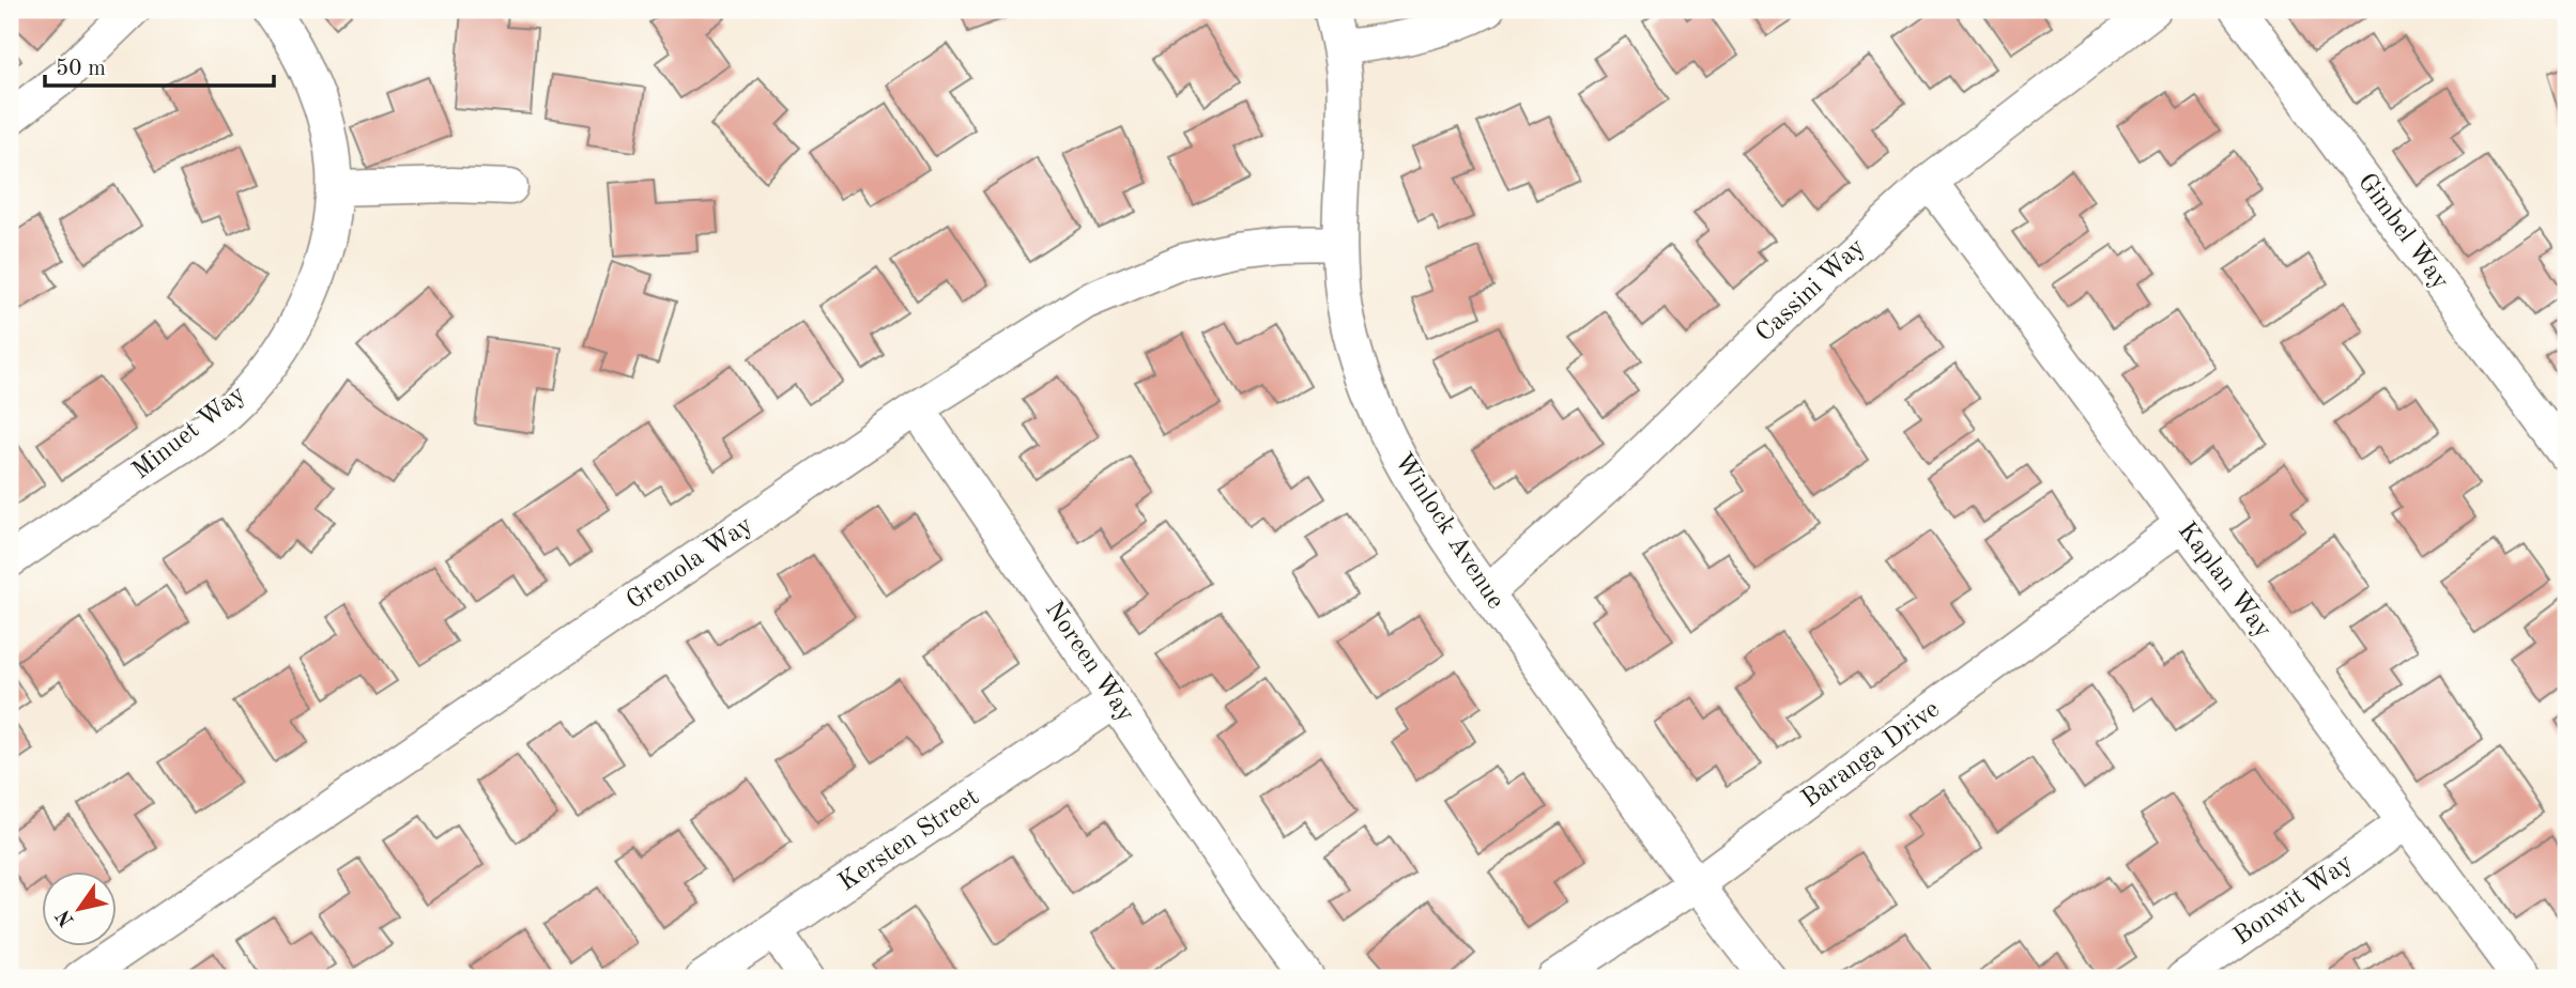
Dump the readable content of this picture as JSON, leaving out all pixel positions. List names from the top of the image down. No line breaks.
{"streets":{"street":["Gimbel Way","Cassini Way","Minuet Way","Winlock Avenue","Grenola Way","Kaplan Way","Noreen Way","Baranga Drive","Kersten Street","Bonwit Way"]},"crossings":[["Cassini Way","Winlock Avenue"],["Cassini Way","Kaplan Way"],["Winlock Avenue","Grenola Way"],["Winlock Avenue","Baranga Drive"],["Grenola Way","Noreen Way"],["Kaplan Way","Baranga Drive"],["Kaplan Way","Bonwit Way"],["Noreen Way","Kersten Street"]],"scale_bar":"50 m","north":"bottom left"}
